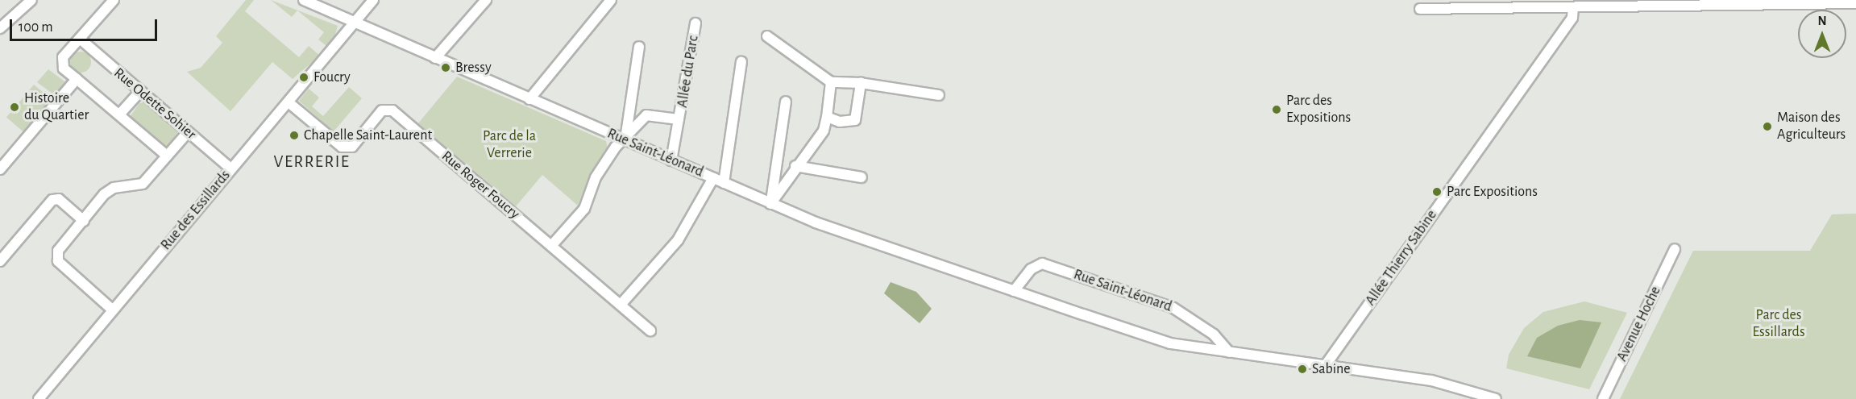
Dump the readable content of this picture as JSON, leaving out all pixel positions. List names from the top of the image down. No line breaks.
{"streets":{"street":["Allée du Parc","Rue Odette Sohier","Rue Saint-Léonard","Rue Roger Foucry","Rue des Essillards","Allée Thierry Sabine","Avenue Hoche"]},"crossings":[["Allée du Parc","Rue Saint-Léonard"],["Rue Odette Sohier","Rue des Essillards"],["Rue Saint-Léonard","Rue des Essillards"],["Rue Saint-Léonard","Allée Thierry Sabine"],["Rue Roger Foucry","Rue des Essillards"]],"districts":["VERRERIE"],"parks":["Parc de la Verrerie","Parc des Essillards"],"places":["Bressy","Foucry","Histoire du Quartier","Parc des Expositions","Maison des Agriculteurs","Chapelle Saint-Laurent","Parc Expositions","Sabine"],"scale_bar":"100 m","north":"top"}
